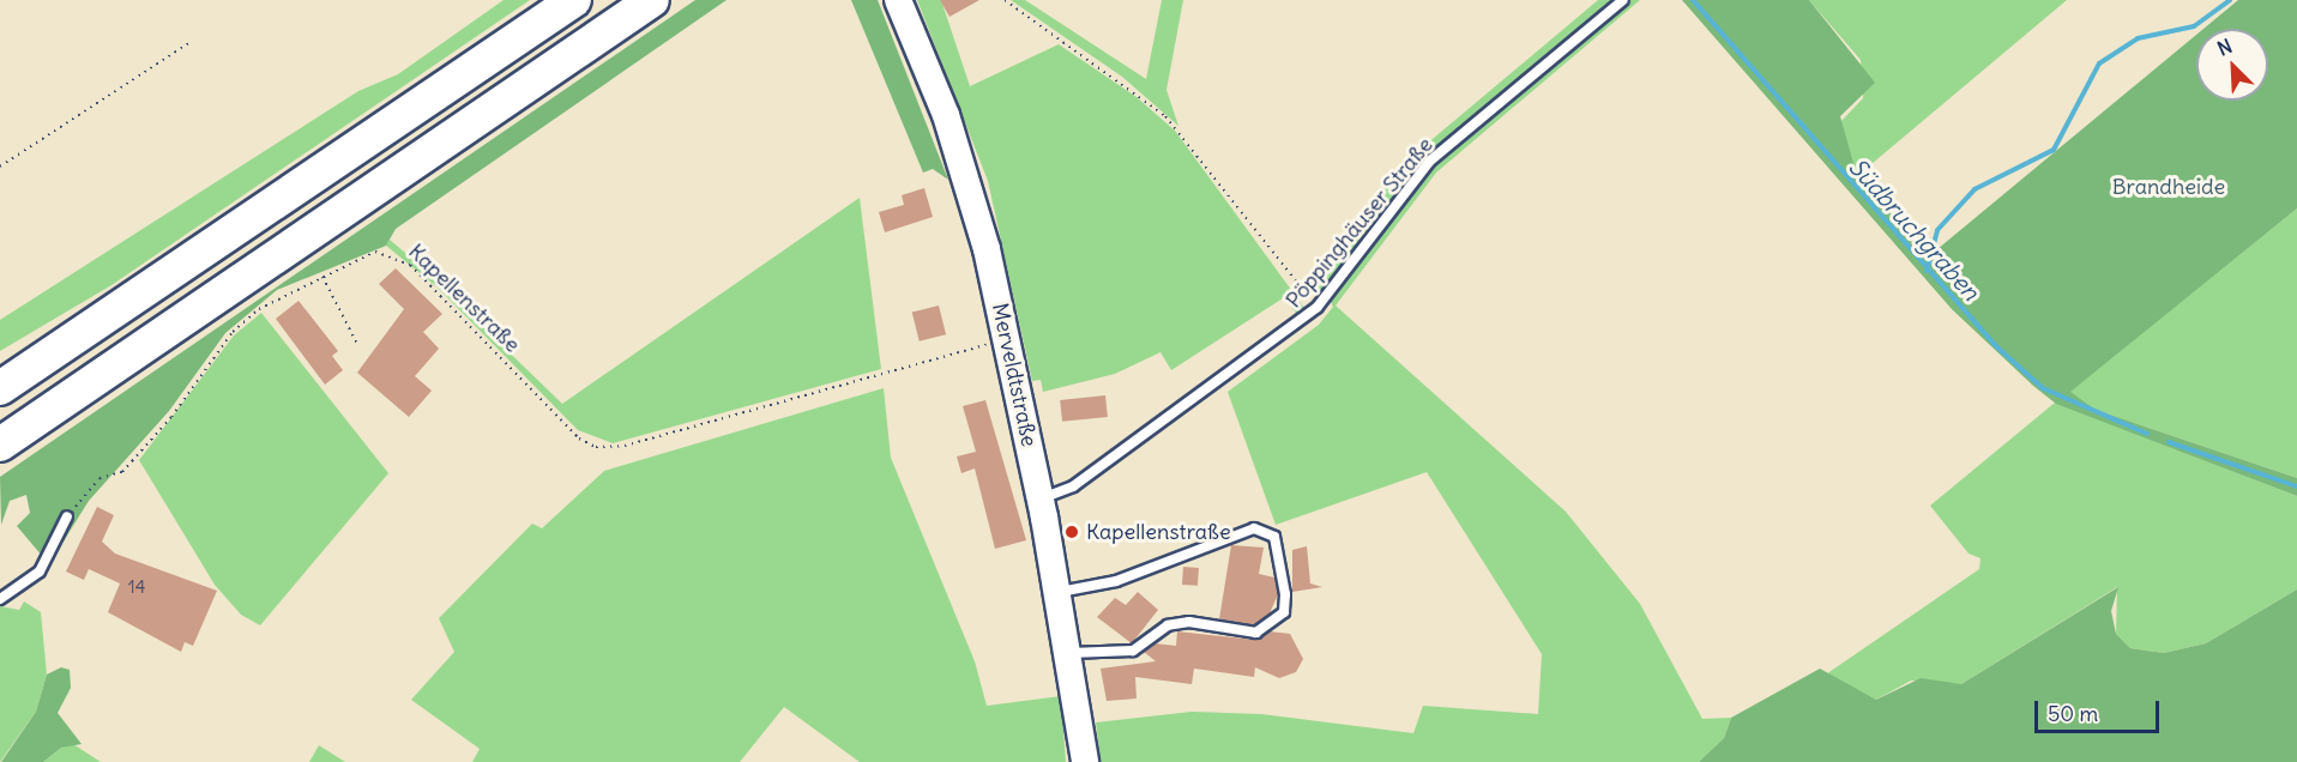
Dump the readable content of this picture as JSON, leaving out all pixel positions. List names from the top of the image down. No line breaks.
{"streets":{"street":["Merveldtstraße"],"lane":["Pöppinghäuser Straße"],"path":["Kapellenstraße"]},"crossings":[["Pöppinghäuser Straße","Merveldtstraße"],["Kapellenstraße","Merveldtstraße"]],"water":["Südbruchgraben"],"parks":["Brandheide"],"places":["Kapellenstraße"],"house_numbers":["14"],"scale_bar":"50 m","north":"top left"}
